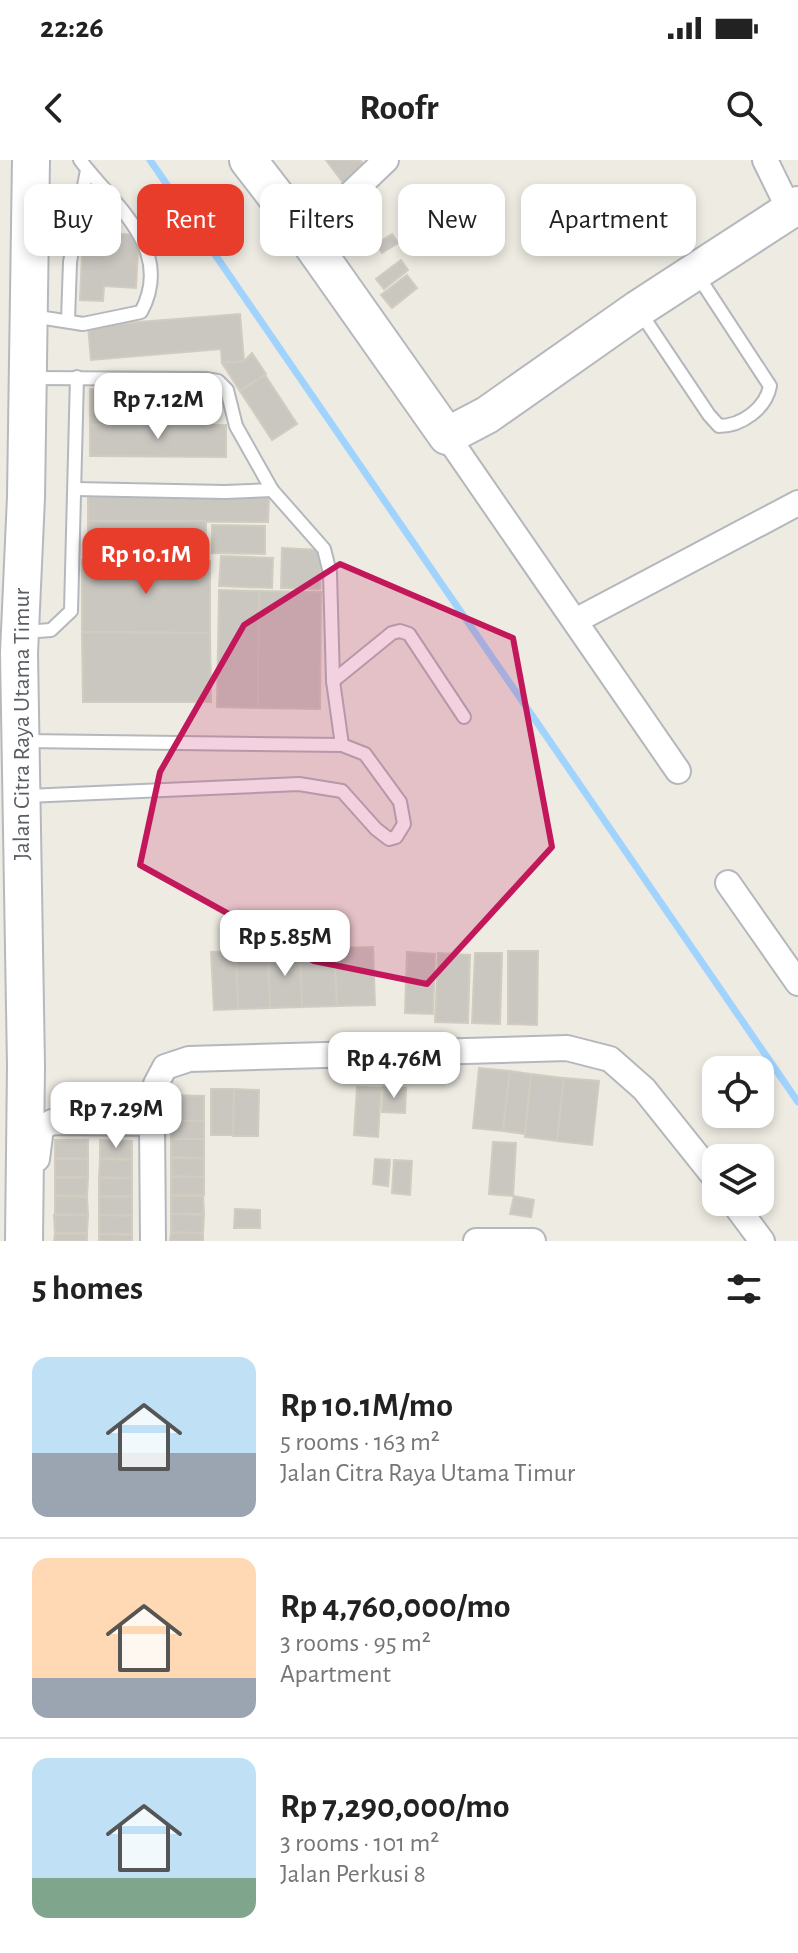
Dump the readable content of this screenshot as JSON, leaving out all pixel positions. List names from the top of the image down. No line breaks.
{"streets":{"main road":["Jalan Citra Raya Utama Timur"]},"page":{"status":"22:26","header":"Roofr","chip":["Buy","Rent","Filters","New","Apartment"],"price":["Rp 7.12M","Rp 10.1M","Rp 5.85M","Rp 4.76M","Rp 7.29M"],"heading":"5 homes","list":[{"name":"Rp 10.1M/mo","note":"5 rooms · 163 m² · Jalan Citra Raya Utama Timur"},{"name":"Rp 4,760,000/mo","note":"3 rooms · 95 m² · Apartment"},{"name":"Rp 7,290,000/mo","note":"3 rooms · 101 m² · Jalan Perkusi 8"}]}}
